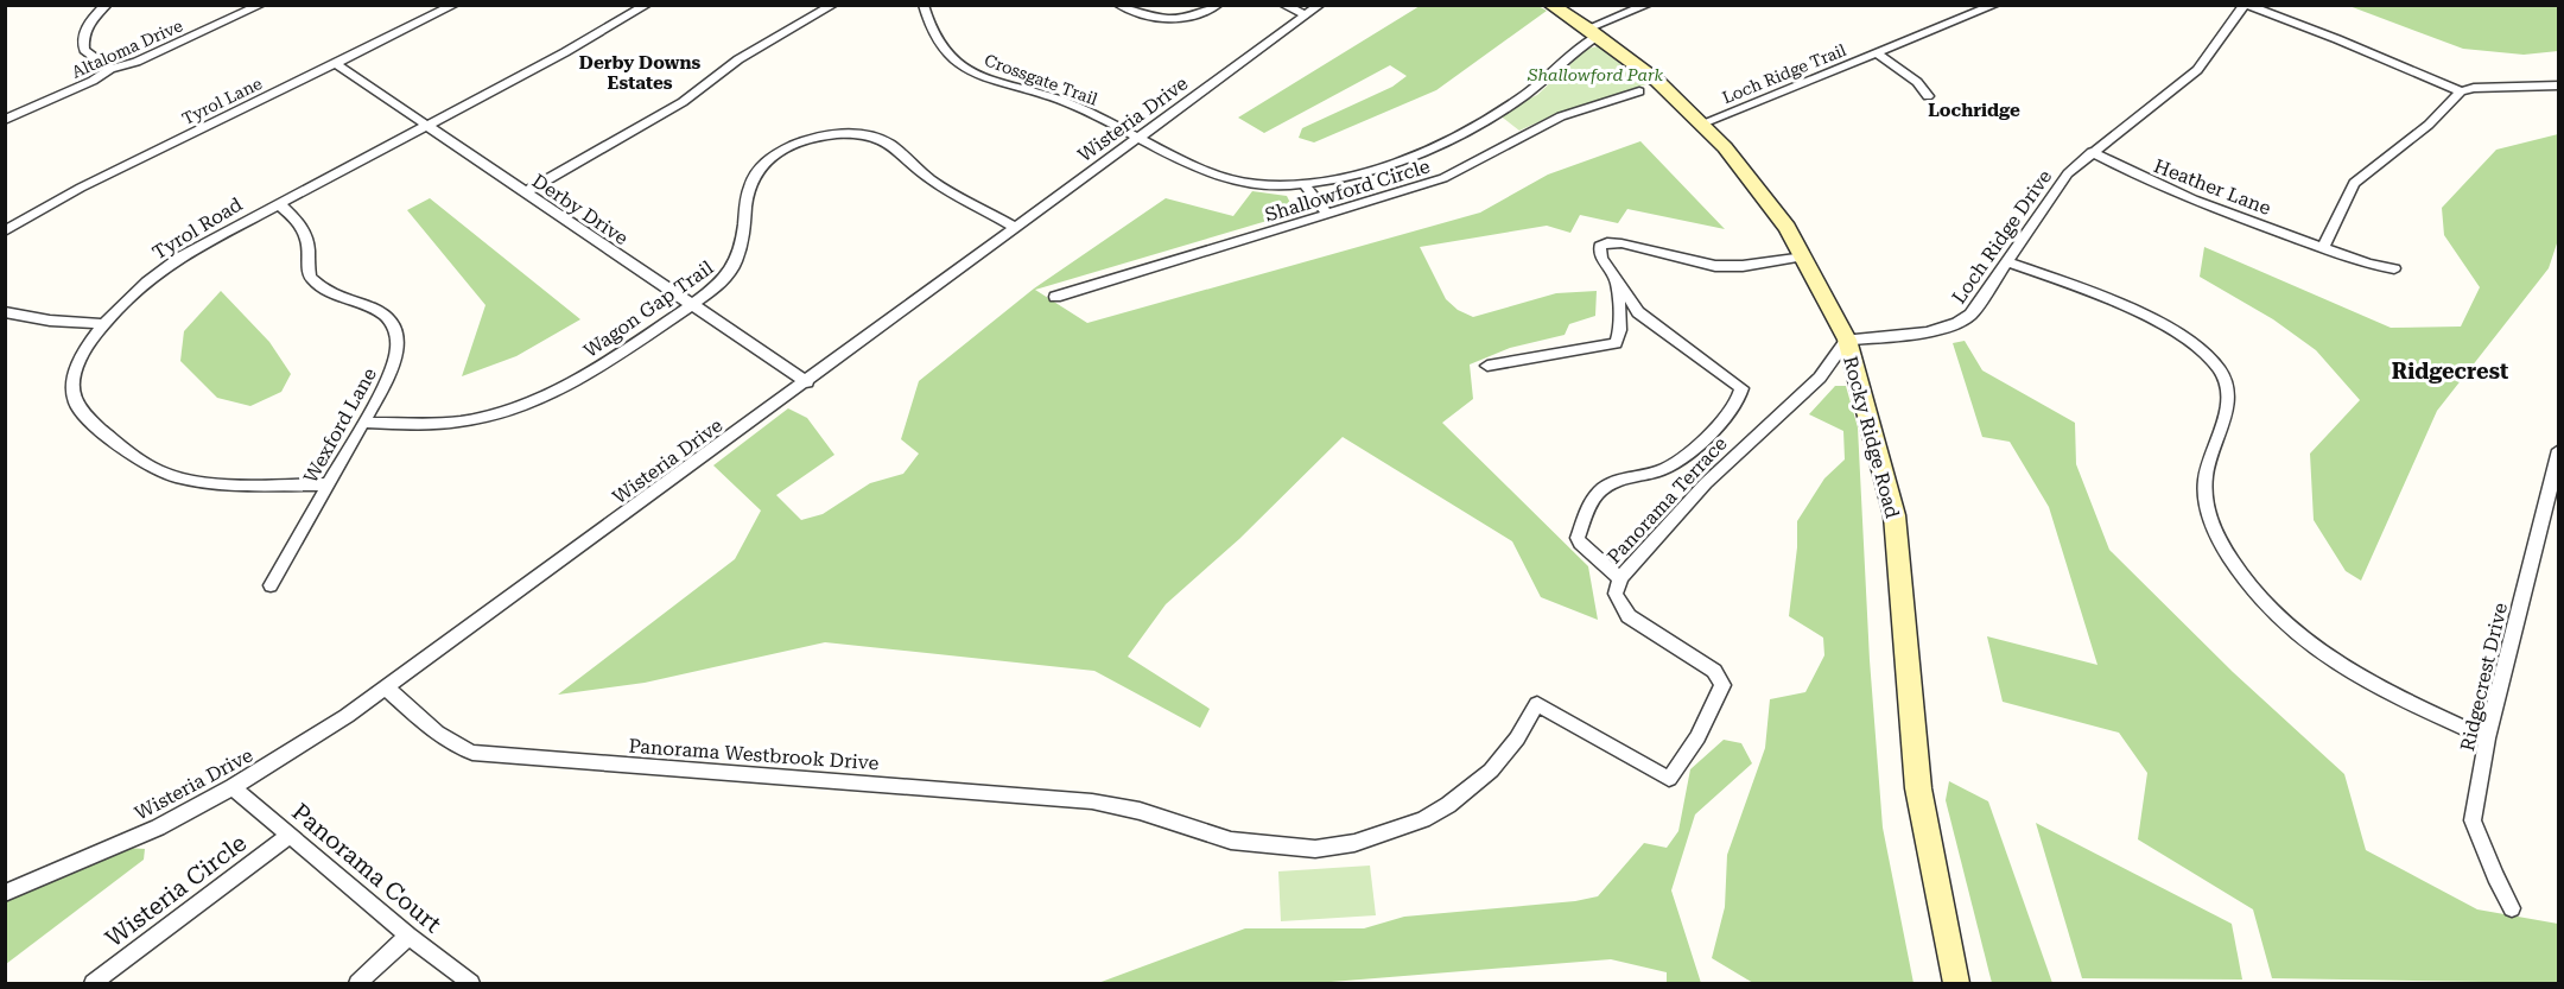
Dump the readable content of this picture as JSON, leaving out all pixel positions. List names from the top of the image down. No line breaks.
{"streets":{"main road":["Rocky Ridge Road"],"street":["Altaloma Drive","Loch Ridge Trail","Crossgate Trail","Tyrol Lane","Wisteria Drive","Heather Lane","Shallowford Circle","Derby Drive","Tyrol Road","Loch Ridge Drive","Wagon Gap Trail","Wexford Lane","Panorama Terrace","Ridgecrest Drive","Panorama Westbrook Drive","Panorama Court","Wisteria Circle"]},"crossings":[["Loch Ridge Trail","Rocky Ridge Road"],["Crossgate Trail","Wisteria Drive"],["Crossgate Trail","Rocky Ridge Road"],["Tyrol Lane","Derby Drive"],["Wisteria Drive","Derby Drive"],["Wisteria Drive","Wagon Gap Trail"],["Wisteria Drive","Panorama Westbrook Drive"],["Wisteria Drive","Panorama Court"],["Heather Lane","Loch Ridge Drive"],["Derby Drive","Tyrol Road"],["Derby Drive","Wagon Gap Trail"],["Tyrol Road","Wexford Lane"],["Loch Ridge Drive","Rocky Ridge Road"],["Loch Ridge Drive","Panorama Terrace"],["Wagon Gap Trail","Wexford Lane"],["Rocky Ridge Road","Panorama Terrace"],["Panorama Terrace","Panorama Westbrook Drive"],["Panorama Court","Wisteria Circle"]],"districts":["Derby Downs Estates","Lochridge","Ridgecrest"],"parks":["Shallowford Park"]}
